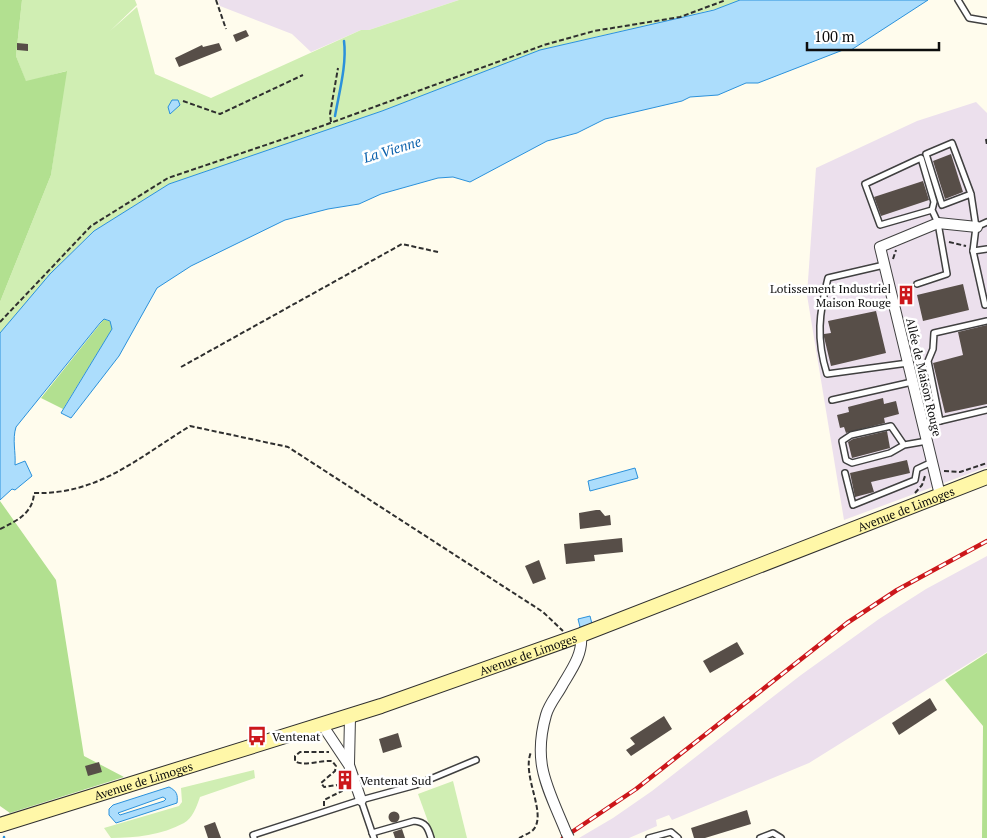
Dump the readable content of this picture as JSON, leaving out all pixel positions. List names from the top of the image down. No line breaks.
{"streets":{"main road":["Avenue de Limoges"],"street":["Allée de Maison Rouge"]},"crossings":[["Allée de Maison Rouge","Avenue de Limoges"]],"water":["La Vienne"],"places":{"building":["Lotissement Industriel Maison Rouge","Ventenat Sud"],"bus stop":["Ventenat"]},"scale_bar":"100 m"}
